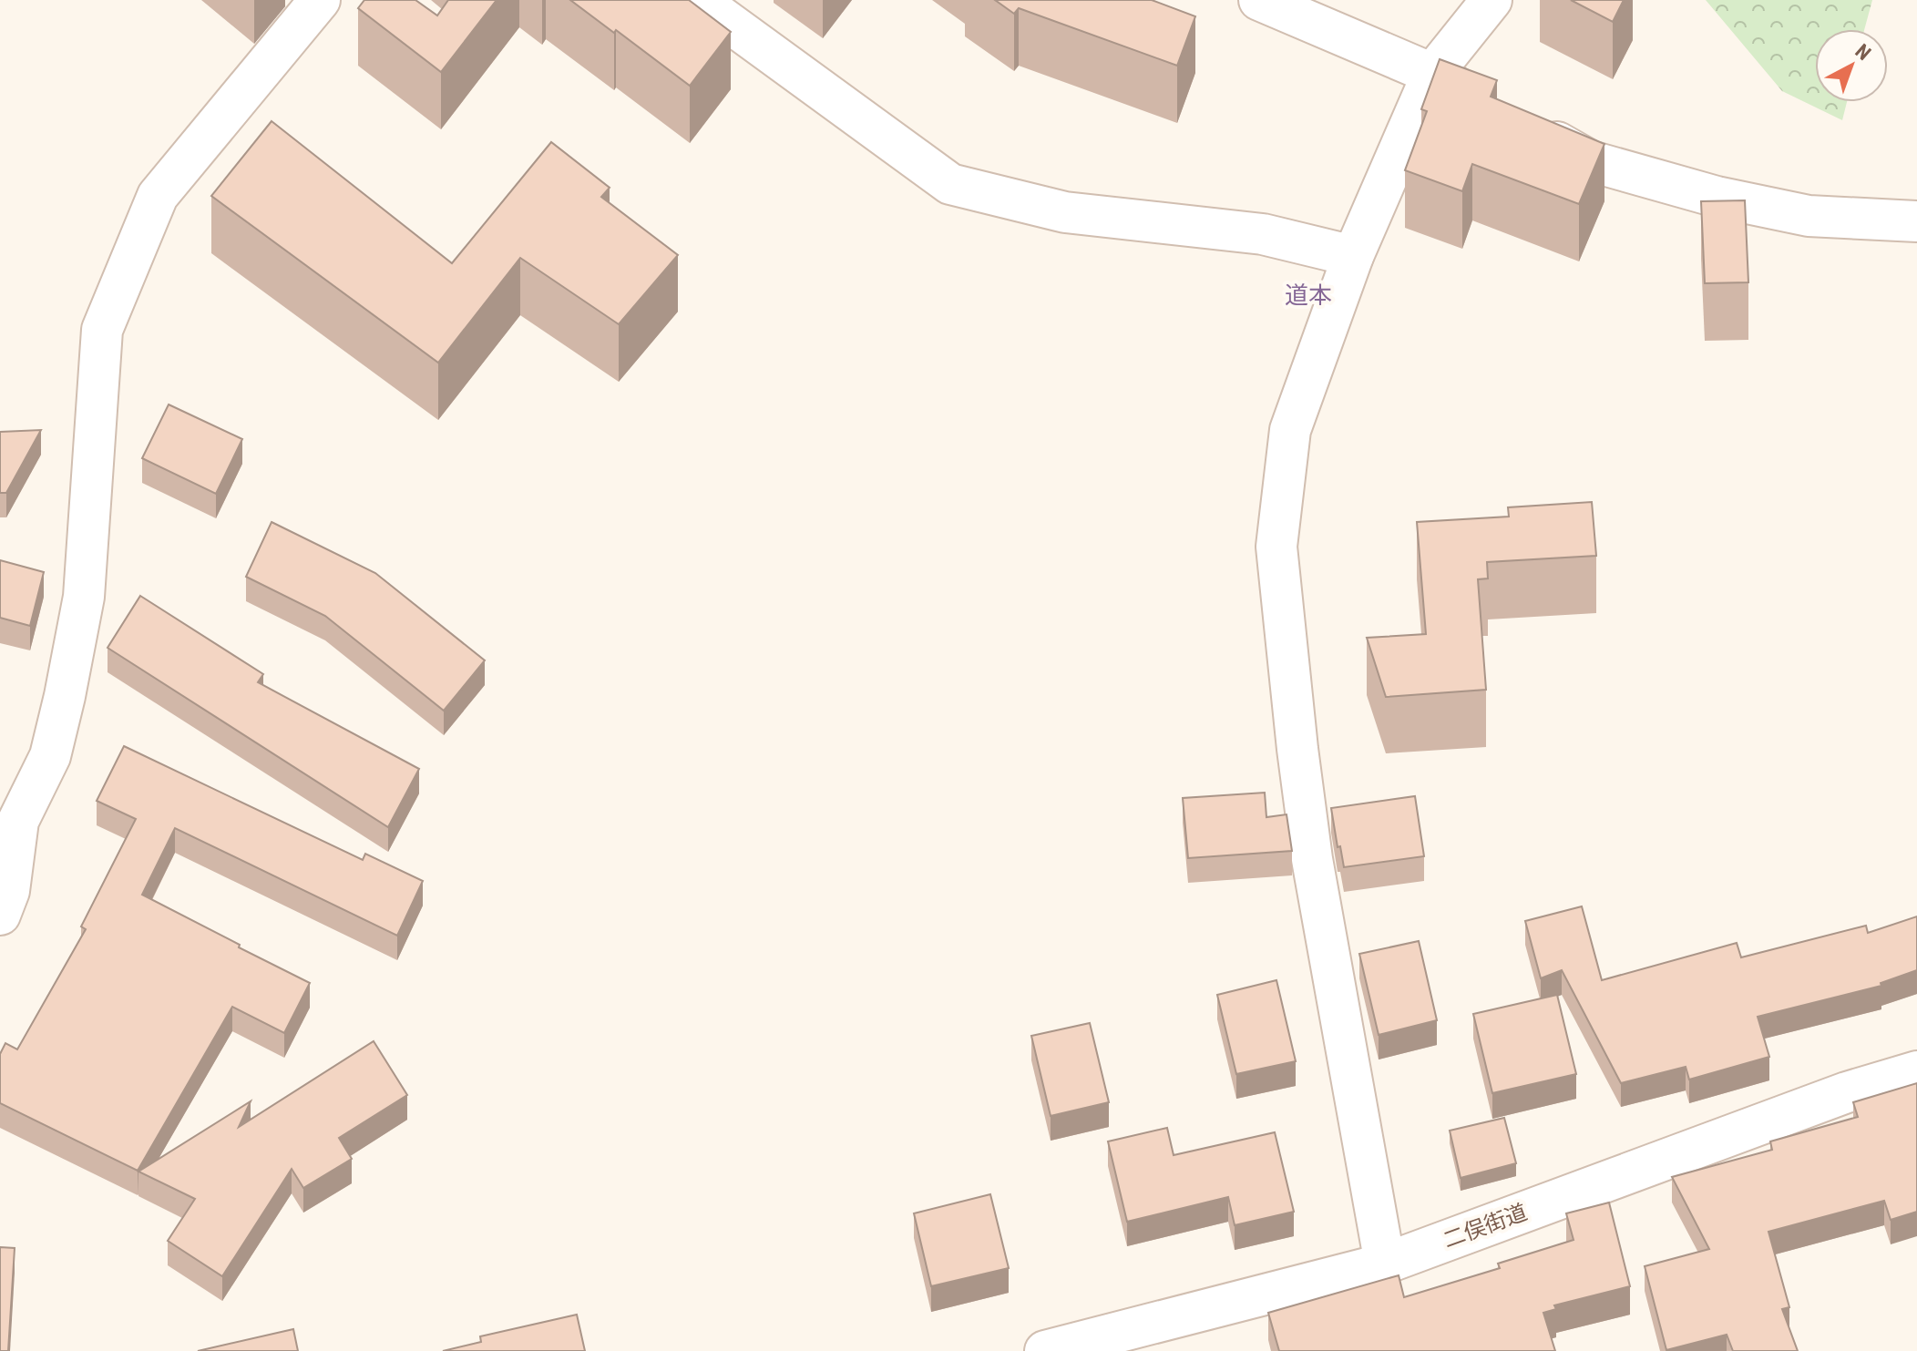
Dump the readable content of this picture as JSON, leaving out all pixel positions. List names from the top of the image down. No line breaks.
{"streets":{"street":["二俣街道"]},"districts":["道本"],"north":"top right"}
